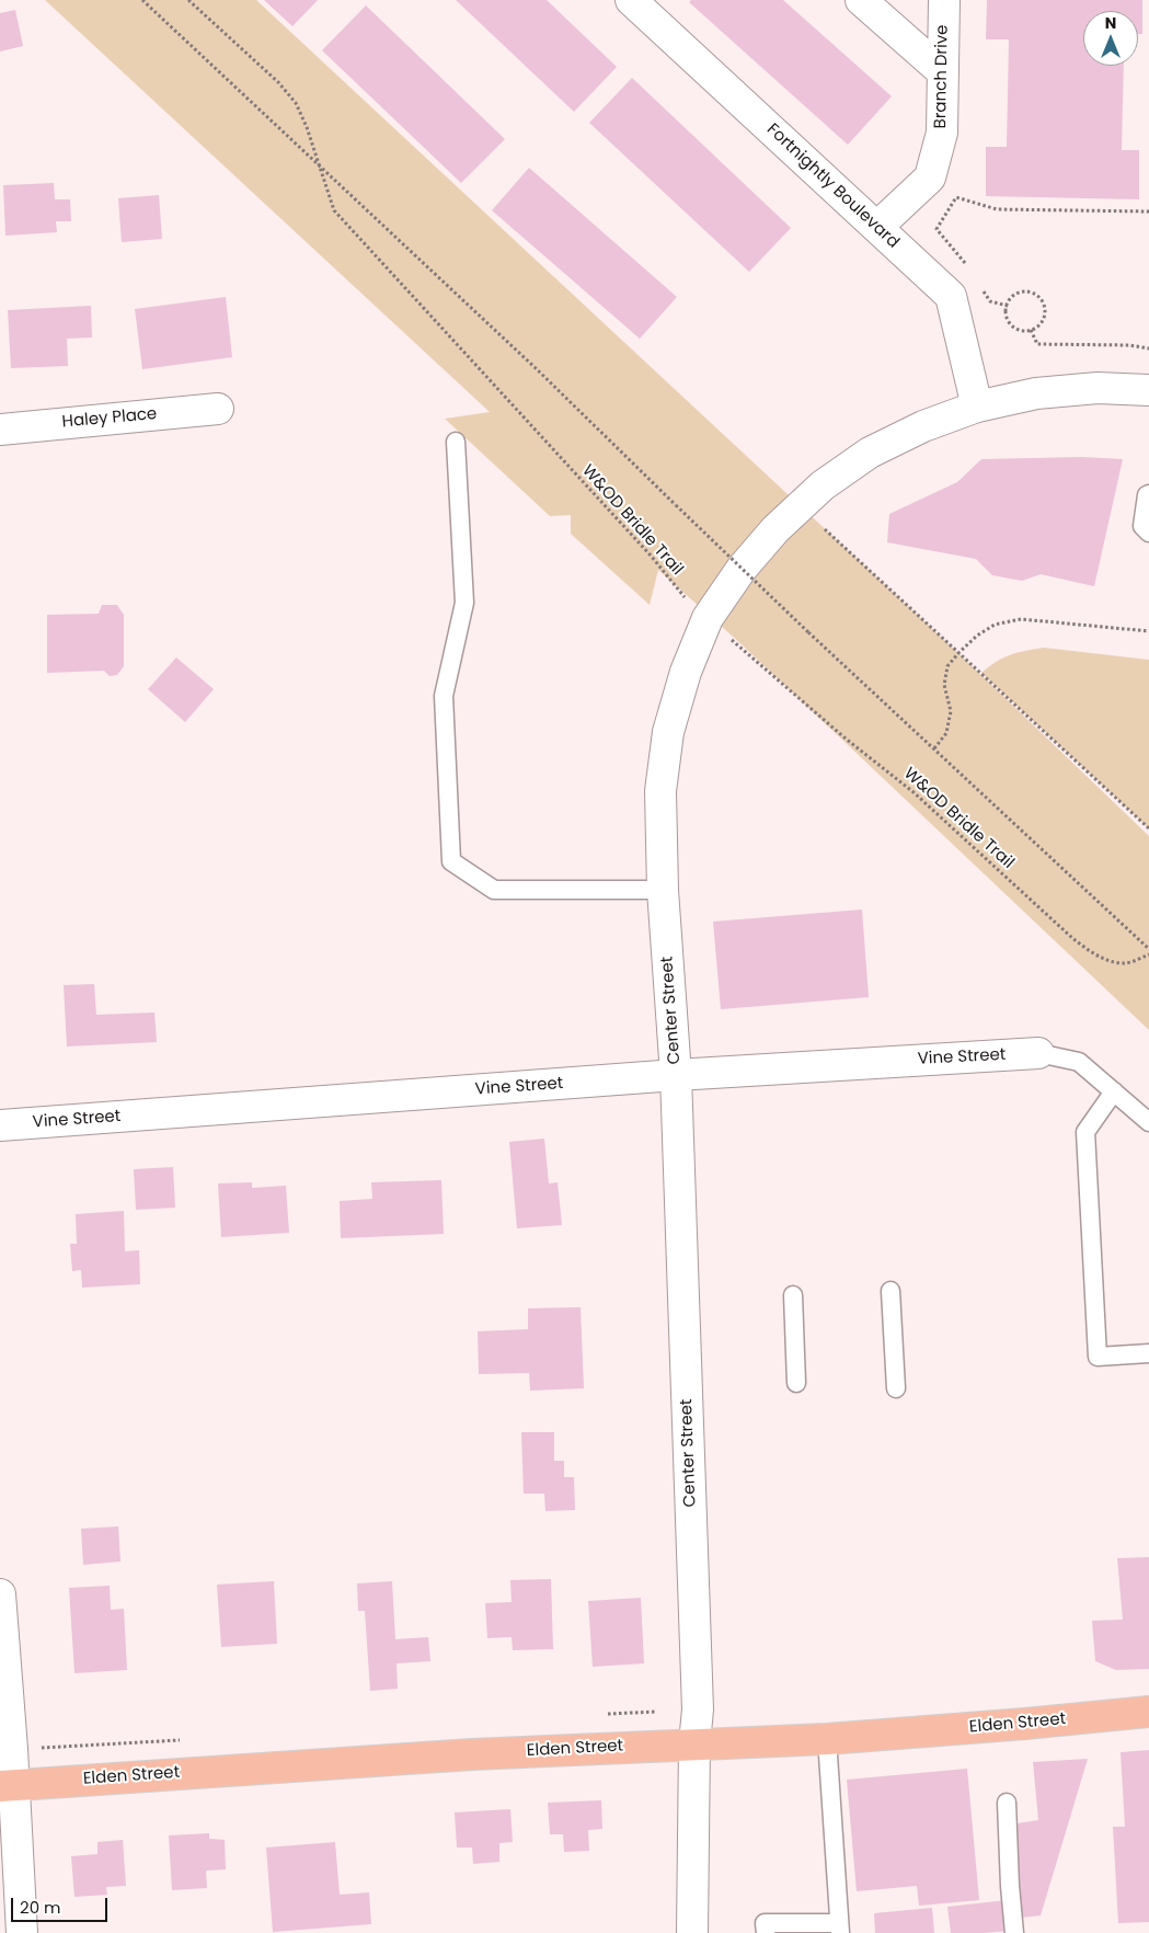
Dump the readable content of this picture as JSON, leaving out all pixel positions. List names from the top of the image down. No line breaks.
{"streets":{"main road":["Elden Street"],"street":["Branch Drive","Fortnightly Boulevard","Haley Place","Center Street","Vine Street"],"path":["W&OD Bridle Trail"]},"crossings":[["Branch Drive","Fortnightly Boulevard"],["Fortnightly Boulevard","Center Street"],["W&OD Bridle Trail","Center Street"],["Center Street","Vine Street"],["Center Street","Elden Street"]],"scale_bar":"20 m","north":"top"}
